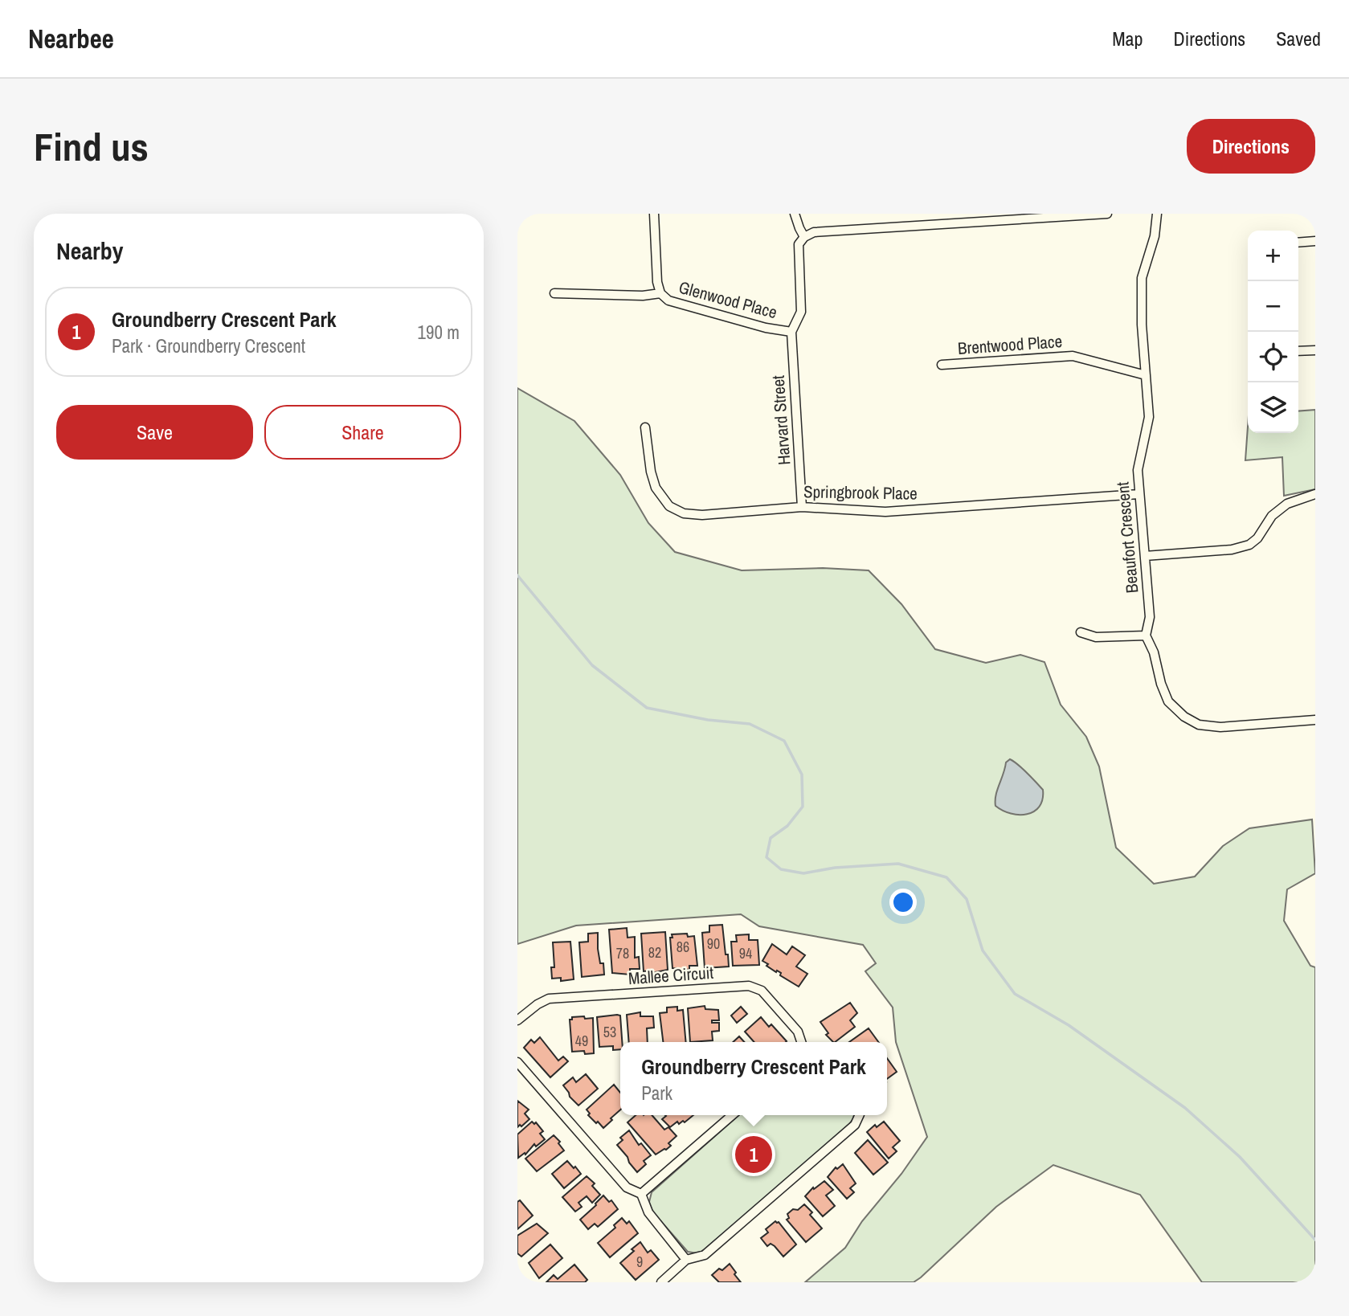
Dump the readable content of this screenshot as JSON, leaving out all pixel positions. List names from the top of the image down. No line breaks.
{"streets":{"street":["Glenwood Place","Brentwood Place","Harvard Street","Springbrook Place","Beaufort Crescent","Mallee Circuit"]},"crossings":[["Glenwood Place","Harvard Street"],["Brentwood Place","Beaufort Crescent"],["Harvard Street","Springbrook Place"],["Springbrook Place","Beaufort Crescent"]],"house_numbers":["90","86","82","78","94","53","49","9"],"page":{"header":"Nearbee","nav":["Map","Directions","Saved"],"buttons":["Directions",["Save","Share"]],"title":"Find us","heading":"Nearby","map_buttons":["+","−"],"list":[{"mark":"1","name":"Groundberry Crescent Park","note":"Park · Groundberry Crescent","value":"190 m"}],"popup":["Groundberry Crescent Park","Park"],"pins":"1"}}
